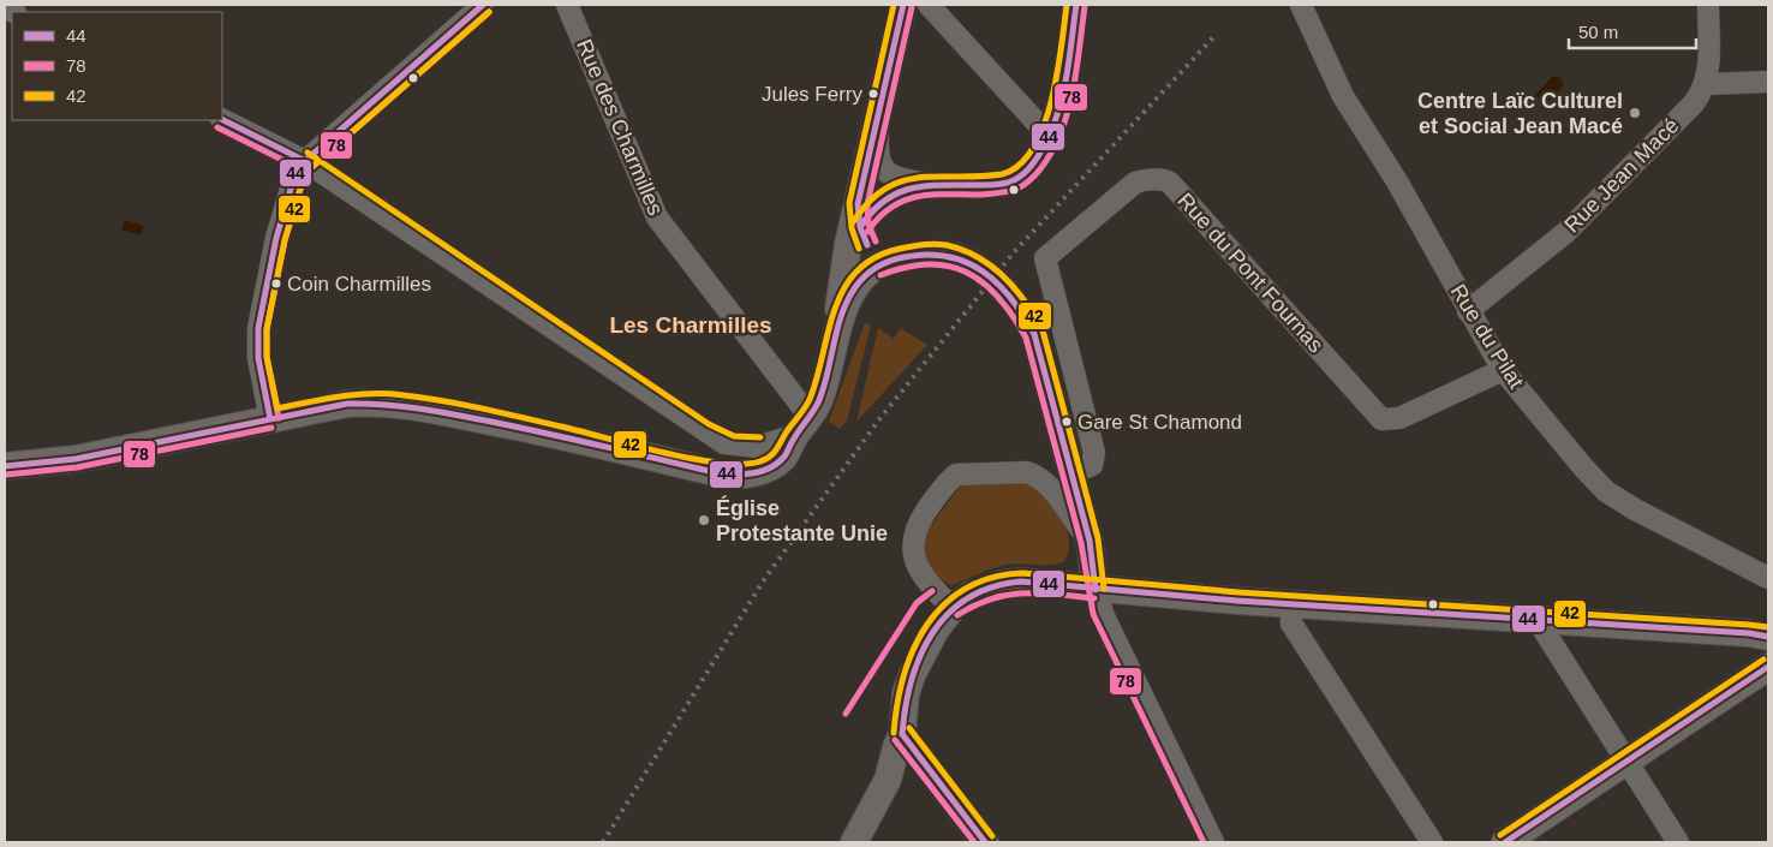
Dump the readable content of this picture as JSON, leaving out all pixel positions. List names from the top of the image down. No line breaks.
{"streets":{"street":["Rue des Charmilles","Rue Jean Macé","Rue du Pont Fournas","Rue du Pilat"]},"crossings":[["Rue Jean Macé","Rue du Pilat"],["Rue du Pont Fournas","Rue du Pilat"]],"districts":["Les Charmilles"],"places":["Jules Ferry","Centre Laïc Culturel et Social Jean Macé","Coin Charmilles","Gare St Chamond","Église Protestante Unie"],"lines":["transit line 44","transit line 42","transit line 78"],"legend":["44","78","42"],"scale_bar":"50 m"}
